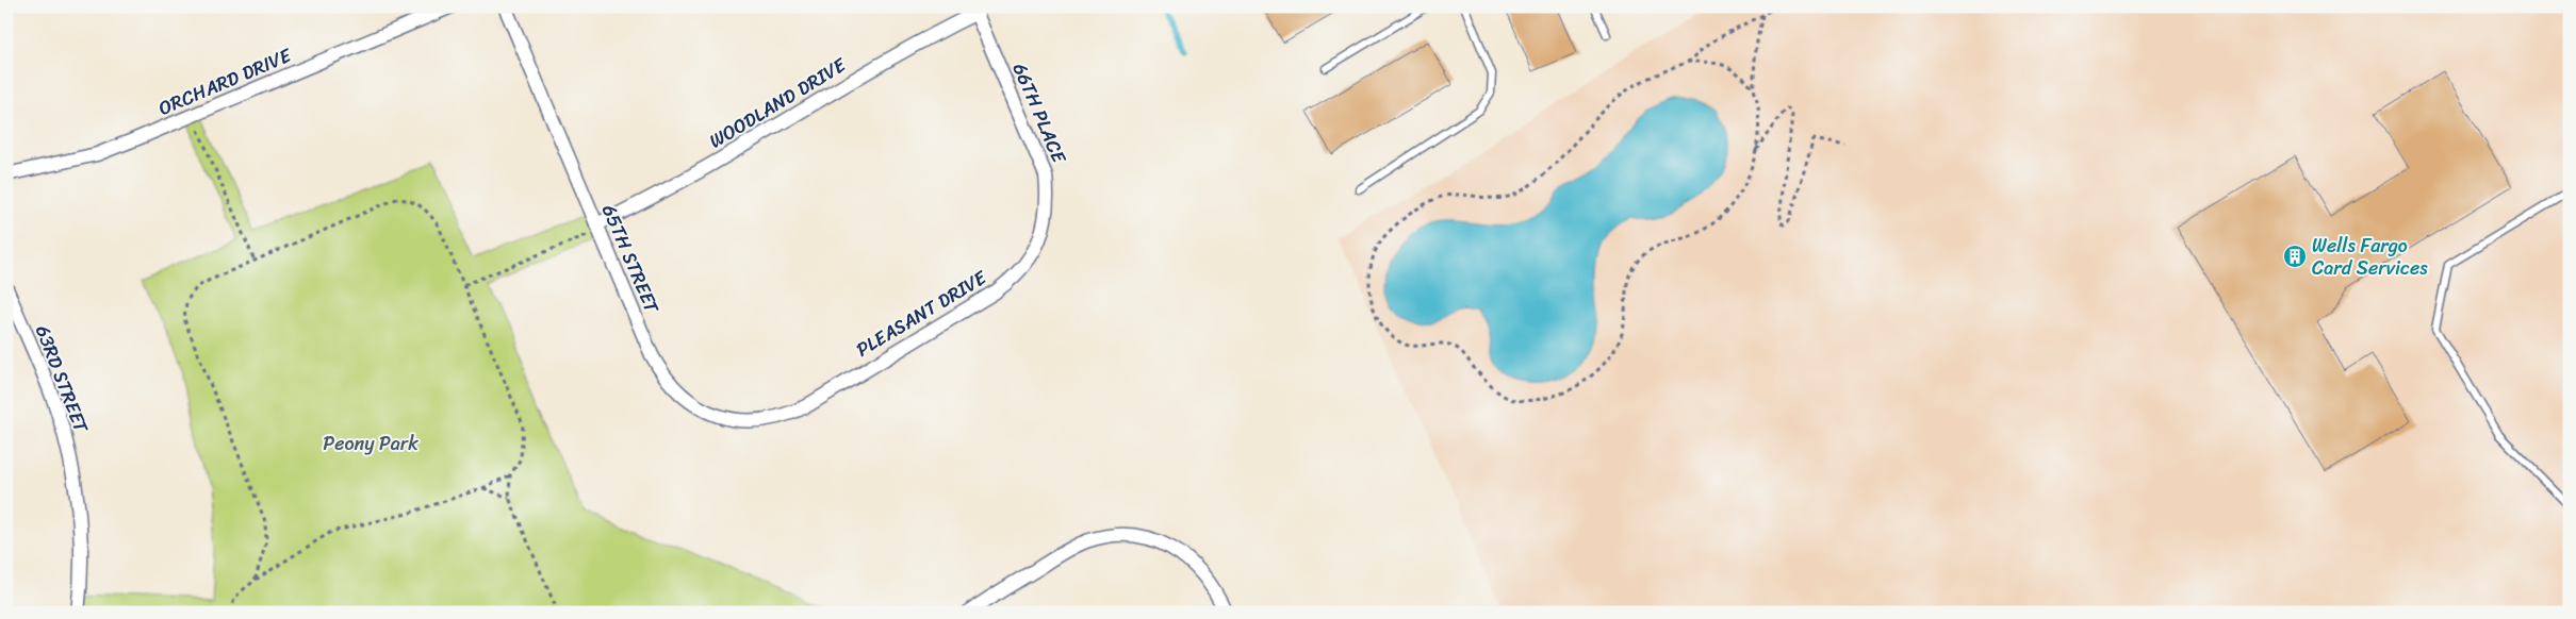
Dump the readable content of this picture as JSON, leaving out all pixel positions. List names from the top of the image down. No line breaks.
{"streets":{"street":["ORCHARD DRIVE","WOODLAND DRIVE","66TH PLACE","65TH STREET","PLEASANT DRIVE","63RD STREET"]},"crossings":[["WOODLAND DRIVE","66TH PLACE"],["WOODLAND DRIVE","65TH STREET"],["66TH PLACE","PLEASANT DRIVE"],["65TH STREET","PLEASANT DRIVE"]],"parks":["Peony Park"],"places":{"building":["Wells Fargo Card Services"]}}
